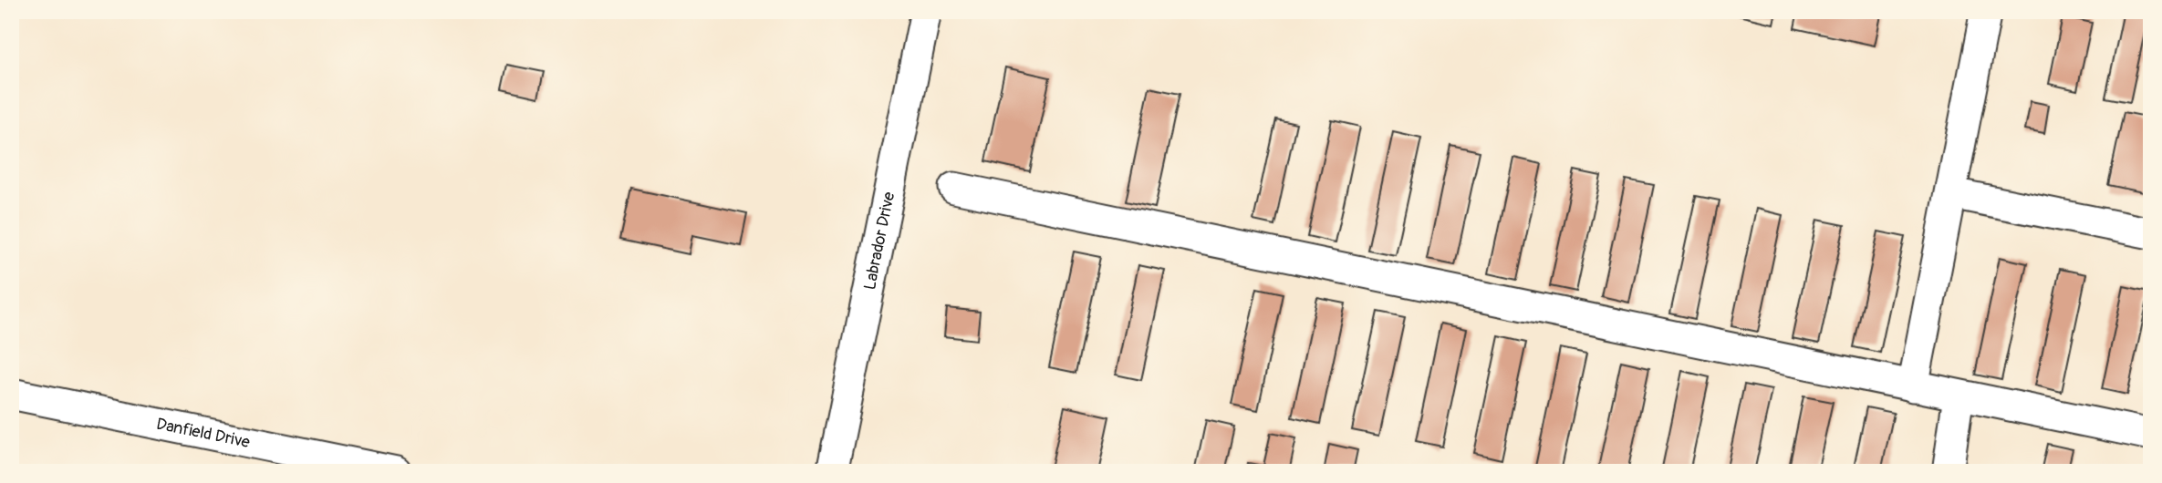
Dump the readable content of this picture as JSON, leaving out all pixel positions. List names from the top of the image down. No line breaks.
{"streets":{"street":["Labrador Drive","Danfield Drive"]}}
